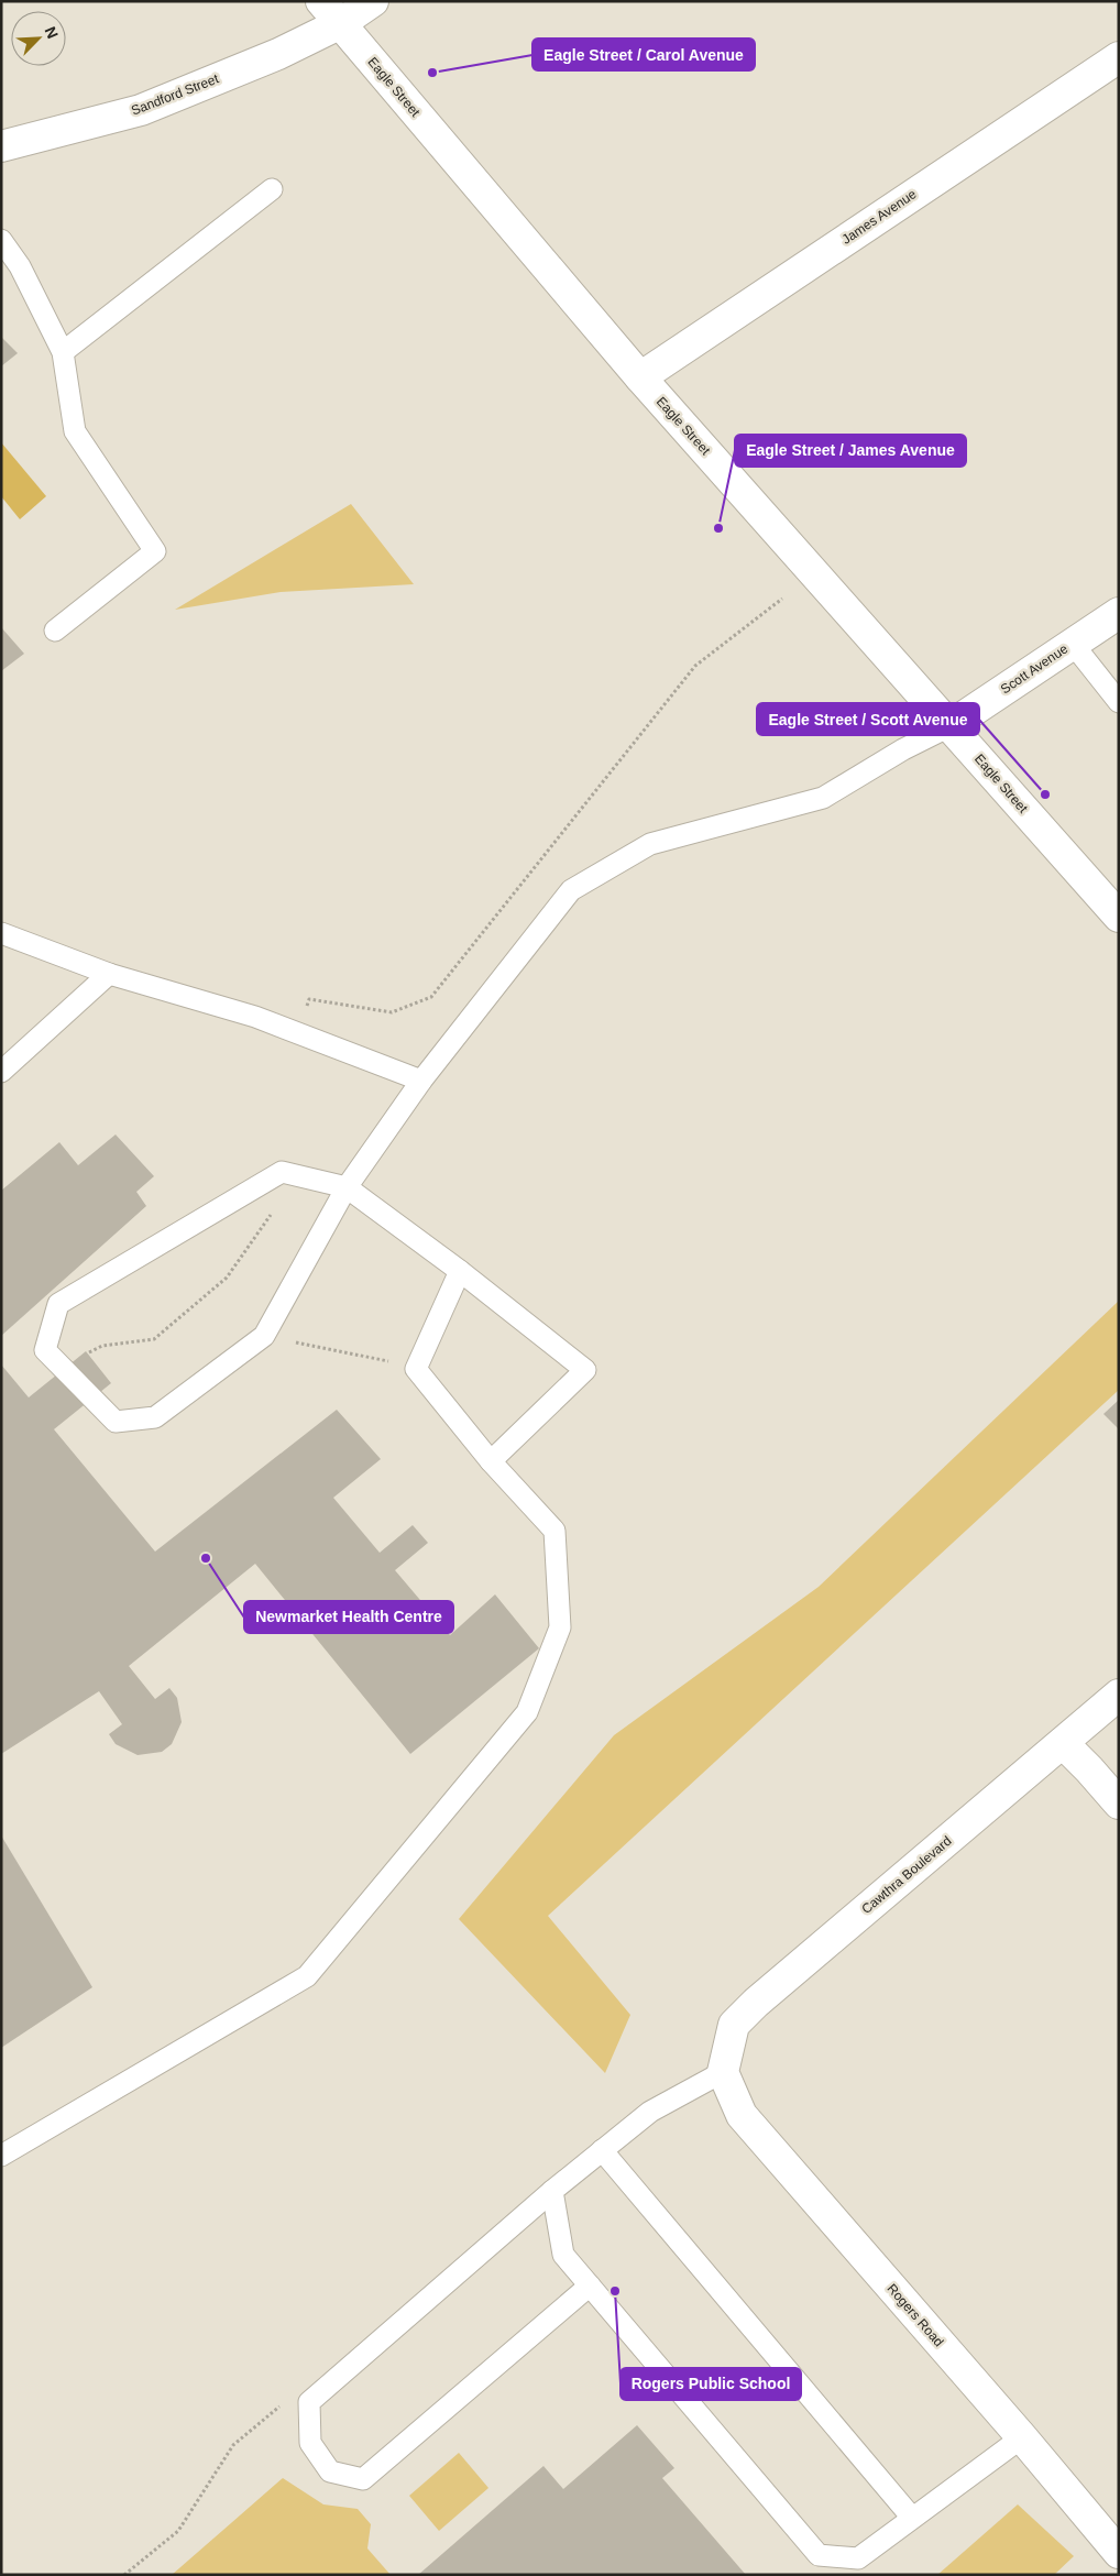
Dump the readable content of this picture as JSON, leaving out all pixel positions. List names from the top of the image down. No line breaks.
{"streets":{"street":["Eagle Street","Sandford Street","James Avenue","Scott Avenue","Cawthra Boulevard","Rogers Road"]},"crossings":[["Eagle Street","Sandford Street"],["Eagle Street","James Avenue"],["Eagle Street","Scott Avenue"],["Cawthra Boulevard","Rogers Road"]],"places":["Eagle Street / Carol Avenue","Eagle Street / James Avenue","Eagle Street / Scott Avenue","Newmarket Health Centre","Rogers Public School"],"north":"top right"}
